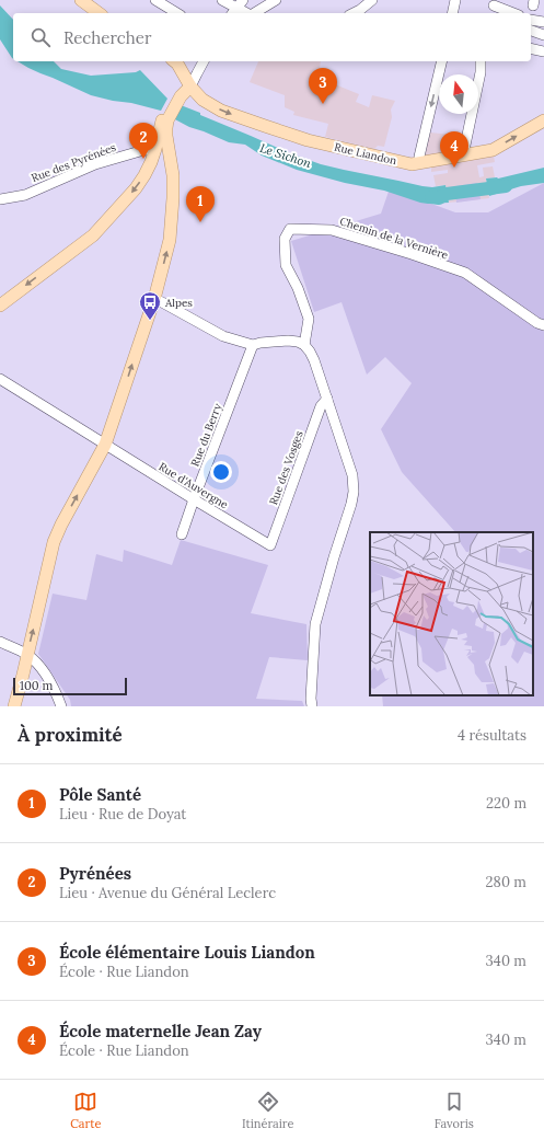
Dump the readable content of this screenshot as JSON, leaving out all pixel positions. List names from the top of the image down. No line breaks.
{"streets":{"main road":["Rue Liandon"],"street":["Rue des Pyrénées","Chemin de la Vernière","Rue du Berry","Rue des Vosges","Rue d'Auvergne"]},"crossings":[["Rue du Berry","Rue d'Auvergne"],["Rue des Vosges","Rue d'Auvergne"]],"one_way":["Rue Liandon"],"water":["Le Sichon"],"places":{"bus stop":["Alpes"]},"scale_bar":"100 m","north":"top","page":{"search":"Rechercher","pins":["3","2","4","1"],"scale":"100 m","heading":["À proximité","4 résultats"],"list":[{"mark":"1","name":"Pôle Santé","note":"Lieu · Rue de Doyat","value":"220 m"},{"mark":"2","name":"Pyrénées","note":"Lieu · Avenue du Général Leclerc","value":"280 m"},{"mark":"3","name":"École élémentaire Louis Liandon","note":"École · Rue Liandon","value":"340 m"},{"mark":"4","name":"École maternelle Jean Zay","note":"École · Rue Liandon","value":"340 m"}],"nav":["Carte","Itinéraire","Favoris"]}}
